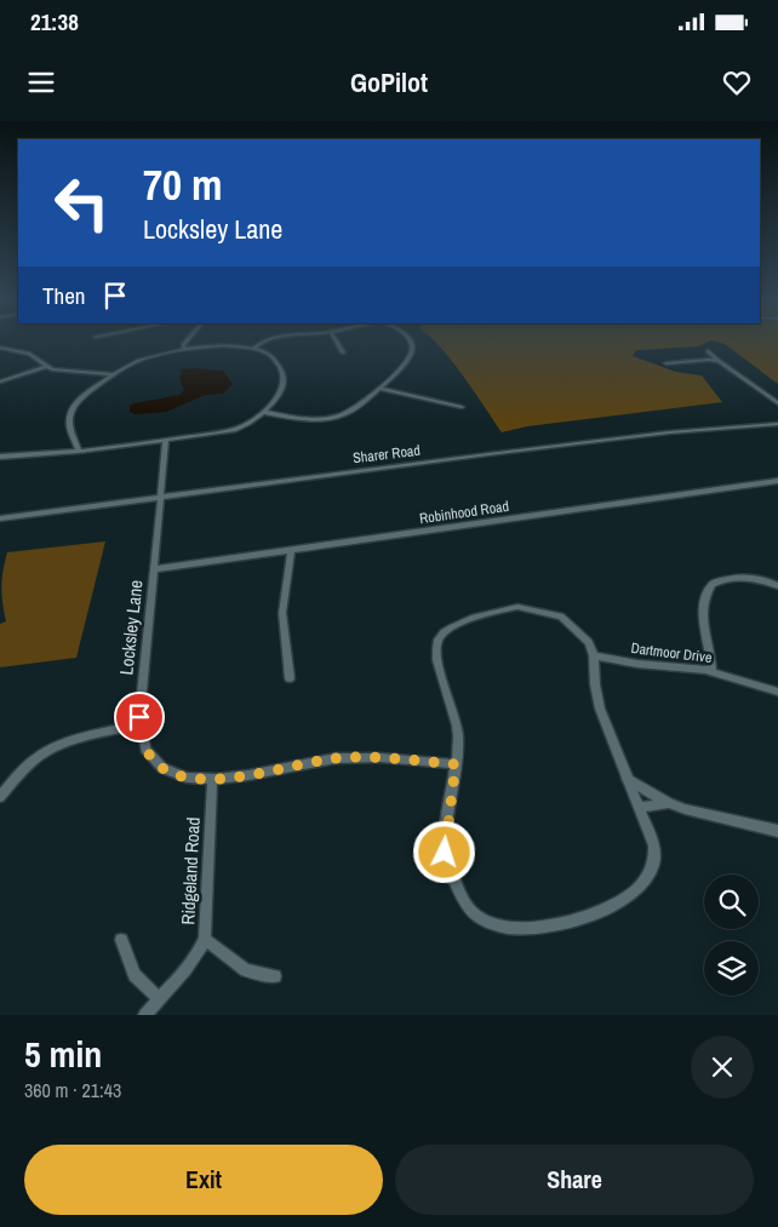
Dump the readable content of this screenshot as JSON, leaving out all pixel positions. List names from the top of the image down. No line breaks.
{"streets":{"street":["Sharer Road","Robinhood Road","Locksley Lane","Dartmoor Drive","Ridgeland Road"]},"crossings":[["Sharer Road","Locksley Lane"],["Robinhood Road","Locksley Lane"],["Locksley Lane","Ridgeland Road"]],"page":{"status":"21:38","header":"GoPilot","turn":["70 m","Locksley Lane"],"then":"Then","heading":["5 min","360 m · 21:43"],"buttons":["Exit","Share"]}}
